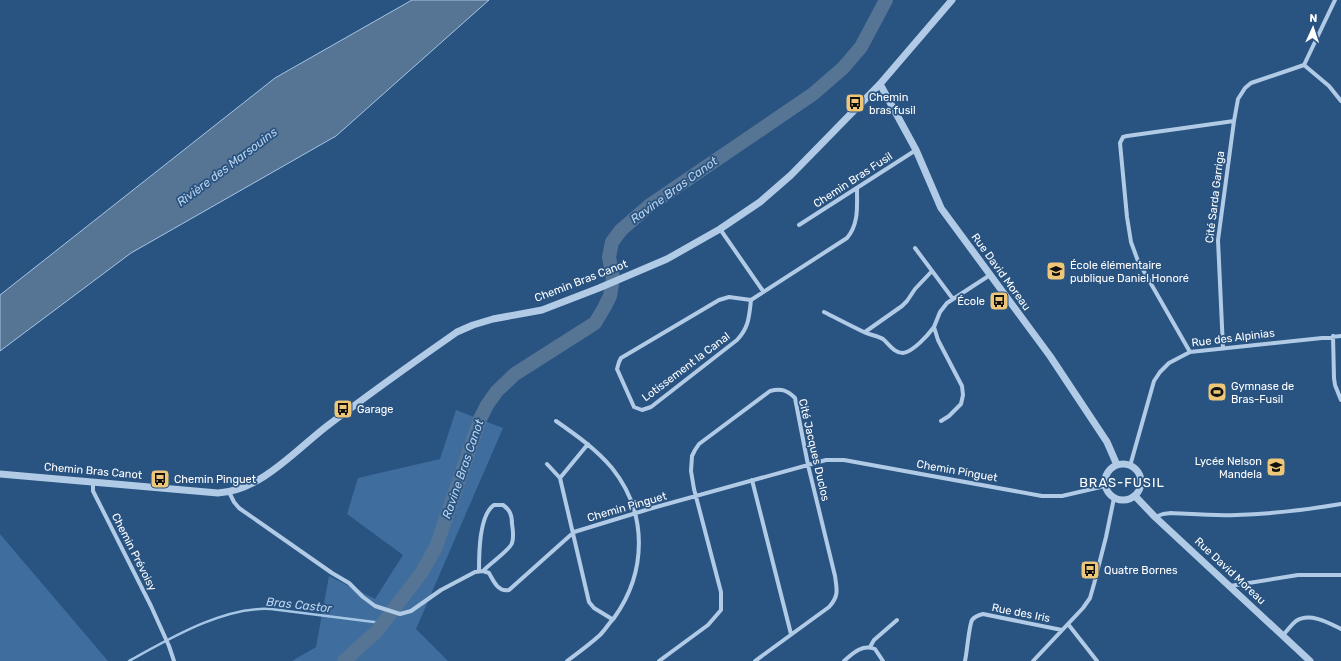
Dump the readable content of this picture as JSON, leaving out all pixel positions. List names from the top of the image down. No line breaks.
{"streets":{"street":["Chemin Bras Fusil","Cité Sarda Garriga","Rue David Moreau","Chemin Bras Canot","Rue des Alpinias","Lotissement la Canal","Cité Jacques Duclos","Chemin Pinguet","Chemin Prévoisy","Rue des Iris"]},"crossings":[["Chemin Bras Fusil","Rue David Moreau"],["Cité Sarda Garriga","Rue des Alpinias"],["Rue David Moreau","Chemin Bras Canot"],["Rue David Moreau","Rue des Alpinias"],["Rue David Moreau","Chemin Pinguet"],["Chemin Bras Canot","Chemin Prévoisy"],["Rue des Alpinias","Chemin Pinguet"],["Cité Jacques Duclos","Chemin Pinguet"]],"districts":["BRAS-FUSIL"],"water":["Rivière des Marsouins","Ravine Bras Canot","Bras Castor"],"places":{"bus stop":["Chemin bras fusil","École","Garage","Chemin Pinguet","Quatre Bornes"],"school or university":["École élémentaire publique Daniel Honoré","Lycée Nelson Mandela"],"sports":["Gymnase de Bras-Fusil"]},"north":"top"}
